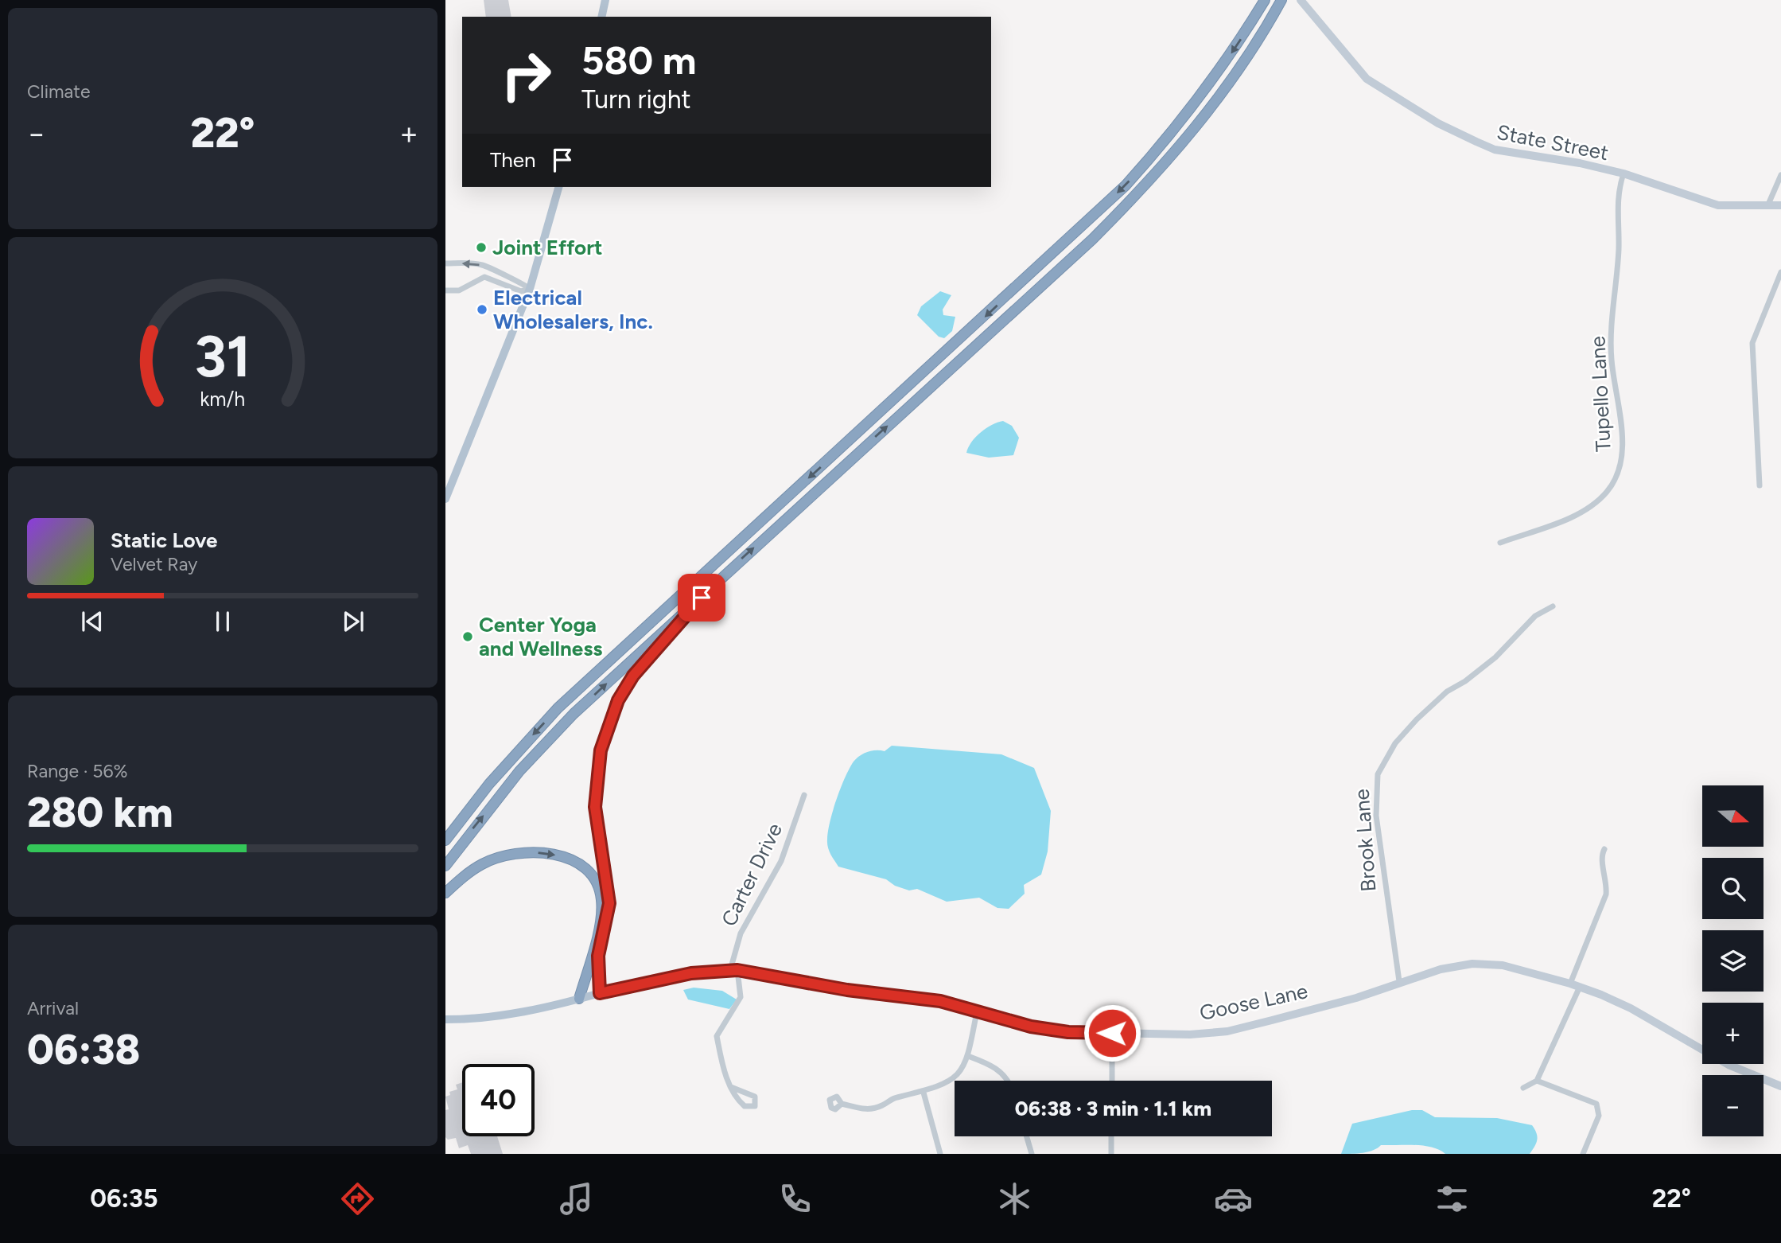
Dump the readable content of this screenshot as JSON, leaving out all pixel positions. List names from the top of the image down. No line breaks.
{"streets":{"main road":["Goose Lane"],"street":["State Street","Tupello Lane","Brook Lane","Carter Drive"]},"crossings":[["State Street","Tupello Lane"],["Brook Lane","Goose Lane"],["Carter Drive","Goose Lane"]],"places":["Joint Effort","Electrical Wholesalers, Inc.","Center Yoga and Wellness"],"north":"right","page":{"tile":["Climate",["Range · 56%","280 km"],["Arrival","06:38"]],"turn":["580 m","Turn right"],"heat":["−","22°","+"],"then":"Then","song":["Static Love","Velvet Ray"],"map_buttons":["+","−"],"limit":"40","trip":"06:38 · 3 min · 1.1 km","tabs":["06:35","22°"],"gauge":["31","km/h"]}}
